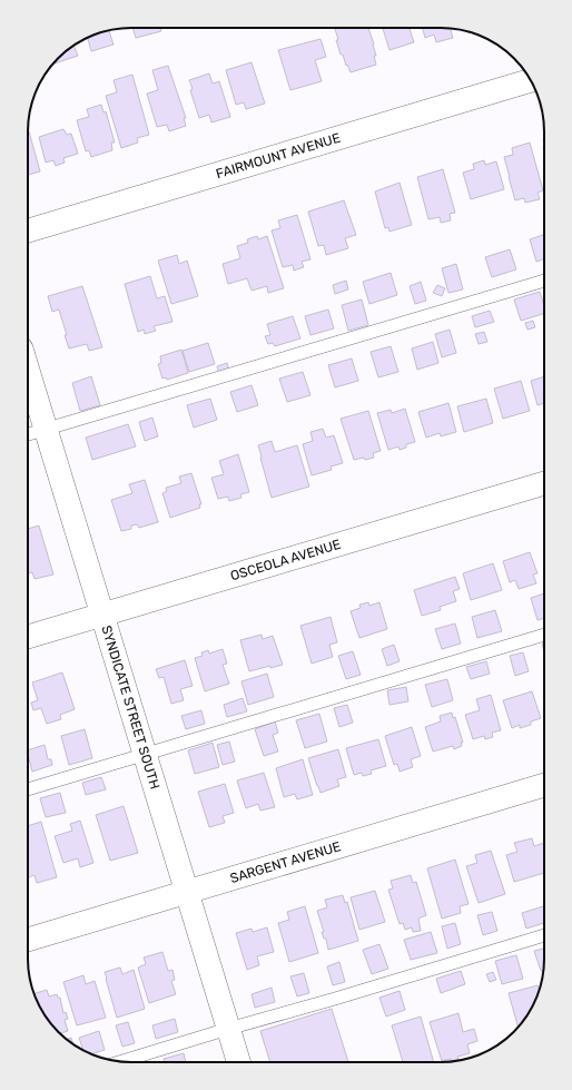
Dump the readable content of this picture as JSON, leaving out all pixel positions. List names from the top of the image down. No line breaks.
{"streets":{"street":["FAIRMOUNT AVENUE","OSCEOLA AVENUE","SYNDICATE STREET SOUTH","SARGENT AVENUE"]},"crossings":[["OSCEOLA AVENUE","SYNDICATE STREET SOUTH"],["SYNDICATE STREET SOUTH","SARGENT AVENUE"]]}
